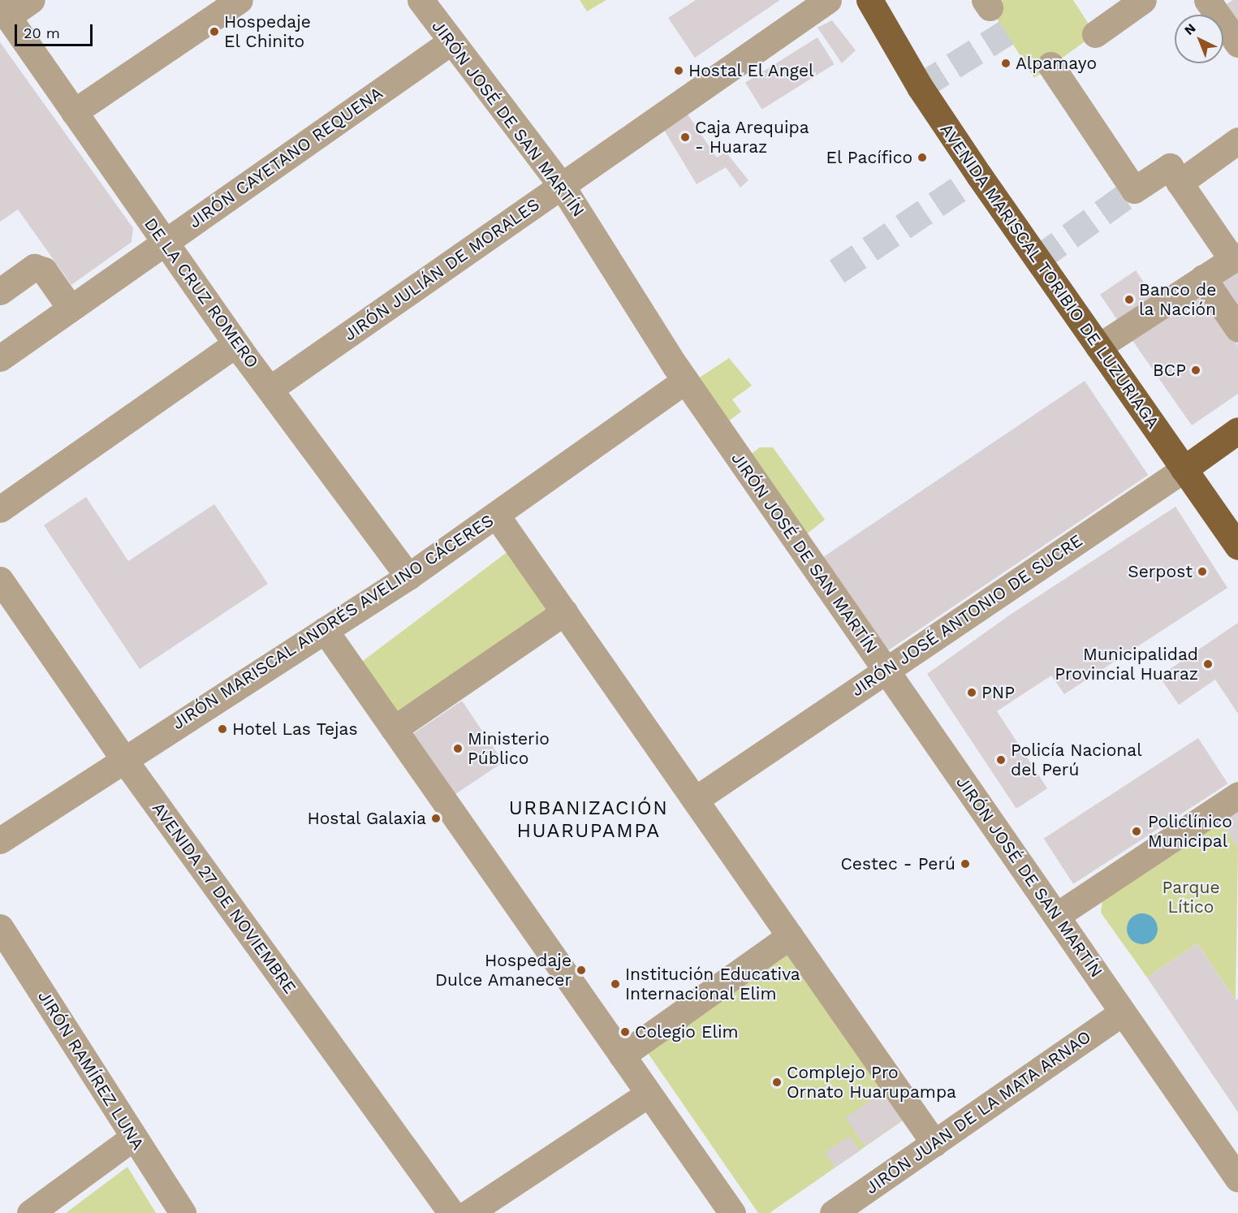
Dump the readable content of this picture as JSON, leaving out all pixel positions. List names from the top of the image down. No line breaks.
{"streets":{"main road":["AVENIDA MARISCAL TORIBIO DE LUZURIAGA","JIRÓN JOSÉ ANTONIO DE SUCRE"],"street":["JIRÓN JOSÉ DE SAN MARTÍN","JIRÓN CAYETANO REQUENA","JIRÓN JULIÁN DE MORALES","DE LA CRUZ ROMERO","JIRÓN MARISCAL ANDRÉS AVELINO CÁCERES","AVENIDA 27 DE NOVIEMBRE","JIRÓN RAMÍREZ LUNA","JIRÓN JUAN DE LA MATA ARNAO"]},"crossings":[["JIRÓN JOSÉ DE SAN MARTÍN","JIRÓN CAYETANO REQUENA"],["JIRÓN JOSÉ DE SAN MARTÍN","JIRÓN JULIÁN DE MORALES"],["JIRÓN JOSÉ DE SAN MARTÍN","JIRÓN JOSÉ ANTONIO DE SUCRE"],["JIRÓN JOSÉ DE SAN MARTÍN","JIRÓN MARISCAL ANDRÉS AVELINO CÁCERES"],["JIRÓN JOSÉ DE SAN MARTÍN","JIRÓN JUAN DE LA MATA ARNAO"],["JIRÓN CAYETANO REQUENA","DE LA CRUZ ROMERO"],["JIRÓN JULIÁN DE MORALES","DE LA CRUZ ROMERO"],["AVENIDA MARISCAL TORIBIO DE LUZURIAGA","JIRÓN JOSÉ ANTONIO DE SUCRE"],["DE LA CRUZ ROMERO","JIRÓN MARISCAL ANDRÉS AVELINO CÁCERES"],["JIRÓN MARISCAL ANDRÉS AVELINO CÁCERES","AVENIDA 27 DE NOVIEMBRE"]],"districts":["URBANIZACIÓN HUARUPAMPA"],"parks":["Parque Lítico"],"places":["Hospedaje El Chinito","Alpamayo","Hostal El Angel","Caja Arequipa - Huaraz","El Pacífico","Banco de la Nación","BCP","Serpost","Municipalidad Provincial Huaraz","PNP","Hotel Las Tejas","Ministerio Público","Policía Nacional del Perú","Hostal Galaxia","Policlínico Municipal","Cestec - Perú","Hospedaje Dulce Amanecer","Institución Educativa Internacional Elim","Colegio Elim","Complejo Pro Ornato Huarupampa"],"scale_bar":"20 m","north":"top left"}
